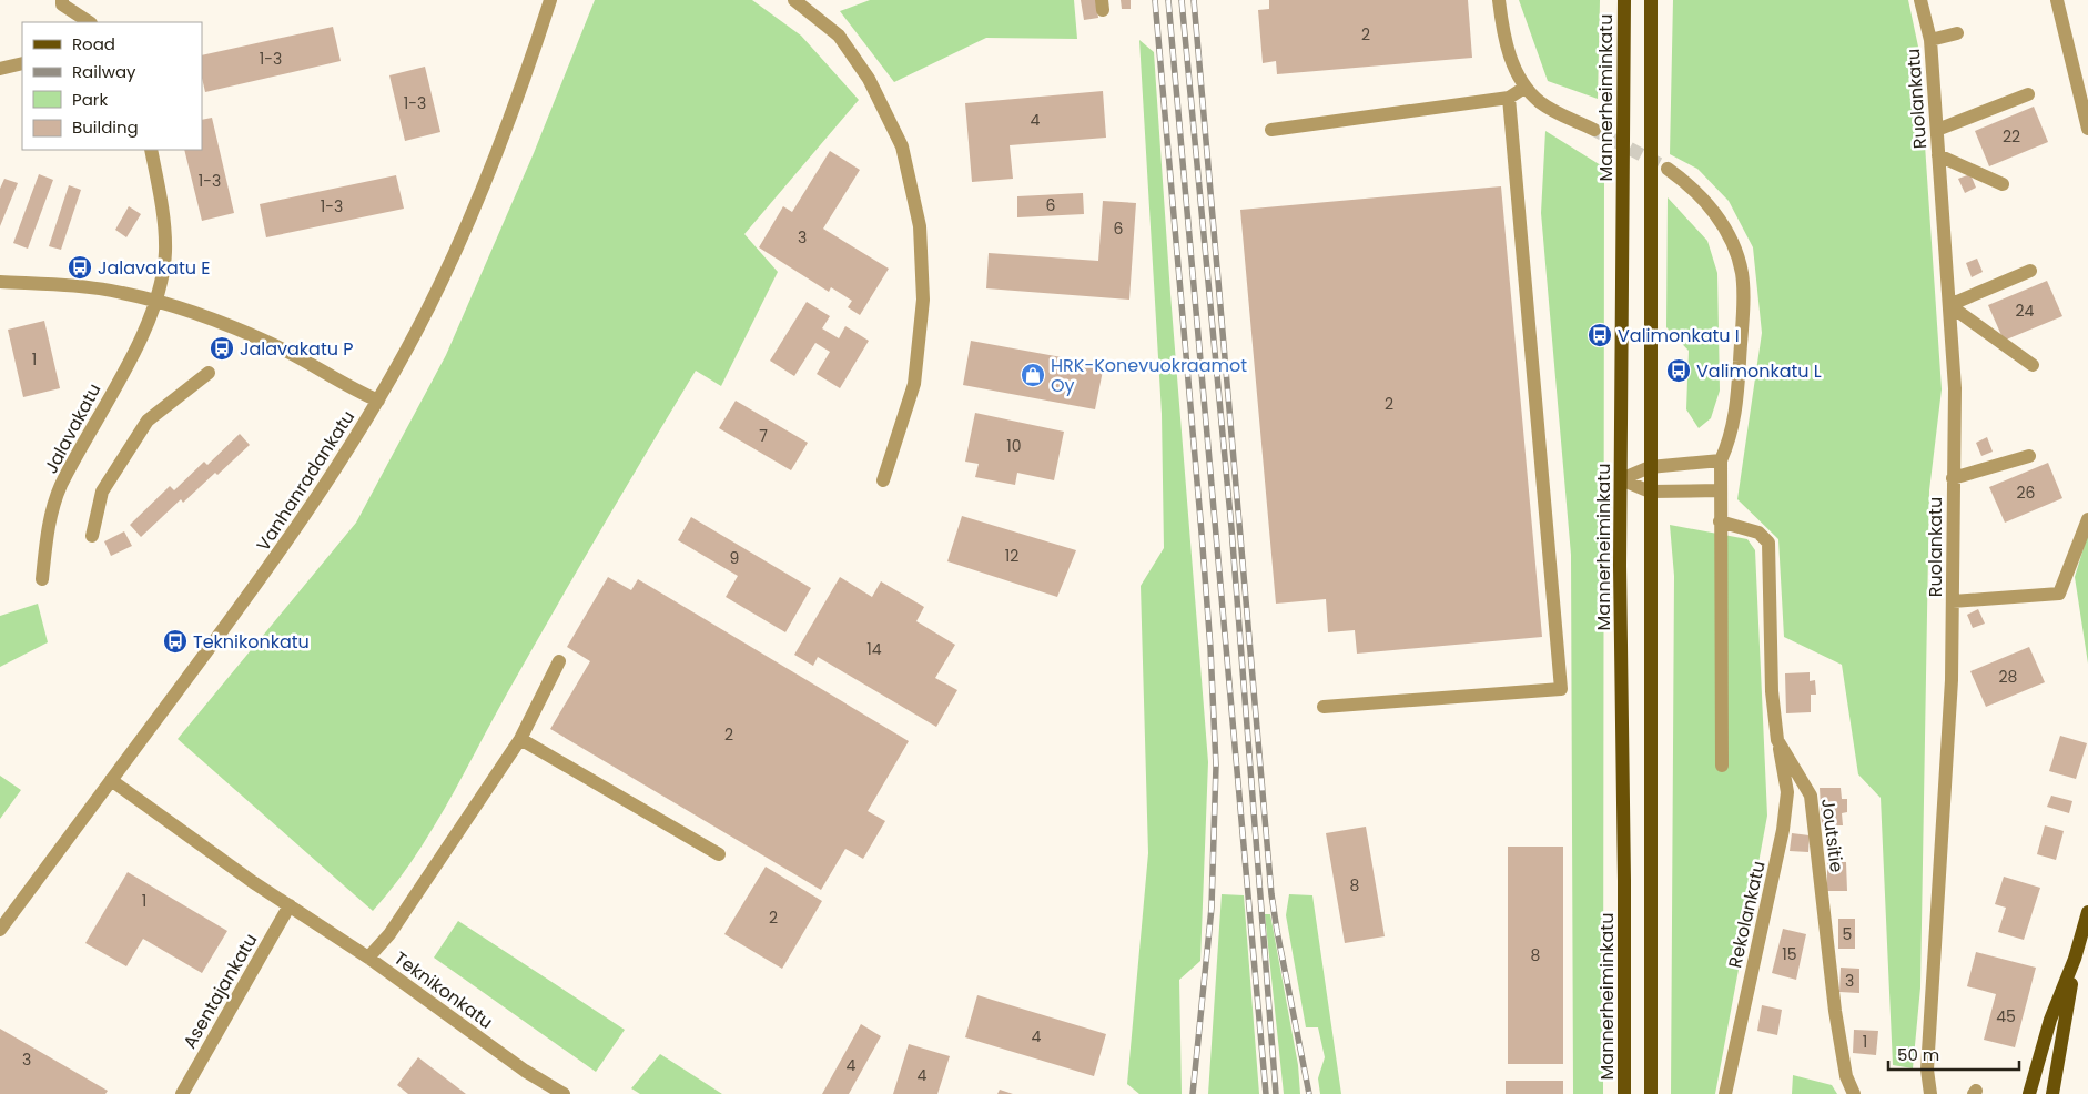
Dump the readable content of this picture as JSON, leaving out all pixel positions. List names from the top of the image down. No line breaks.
{"streets":{"main road":["Mannerheiminkatu"],"street":["Ruolankatu","Jalavakatu","Vanhanradankatu","Joutsitie","Rekolankatu","Teknikonkatu","Asentajankatu"]},"crossings":[["Vanhanradankatu","Teknikonkatu"],["Joutsitie","Rekolankatu"],["Teknikonkatu","Asentajankatu"]],"places":{"bus stop":["Jalavakatu E","Valimonkatu I","Jalavakatu P","Valimonkatu L","Teknikonkatu"],"shop":["HRK-Konevuokraamot Oy"]},"house_numbers":["2","1-3","1-3","4","22","1-3","6","1-3","6","3","24","1","2","7","10","26","12","9","14","28","2","8","1","2","5","15","8","3","45","4","1","3","4","4"],"legend":["Road","Railway","Park","Building"],"scale_bar":"50 m"}
